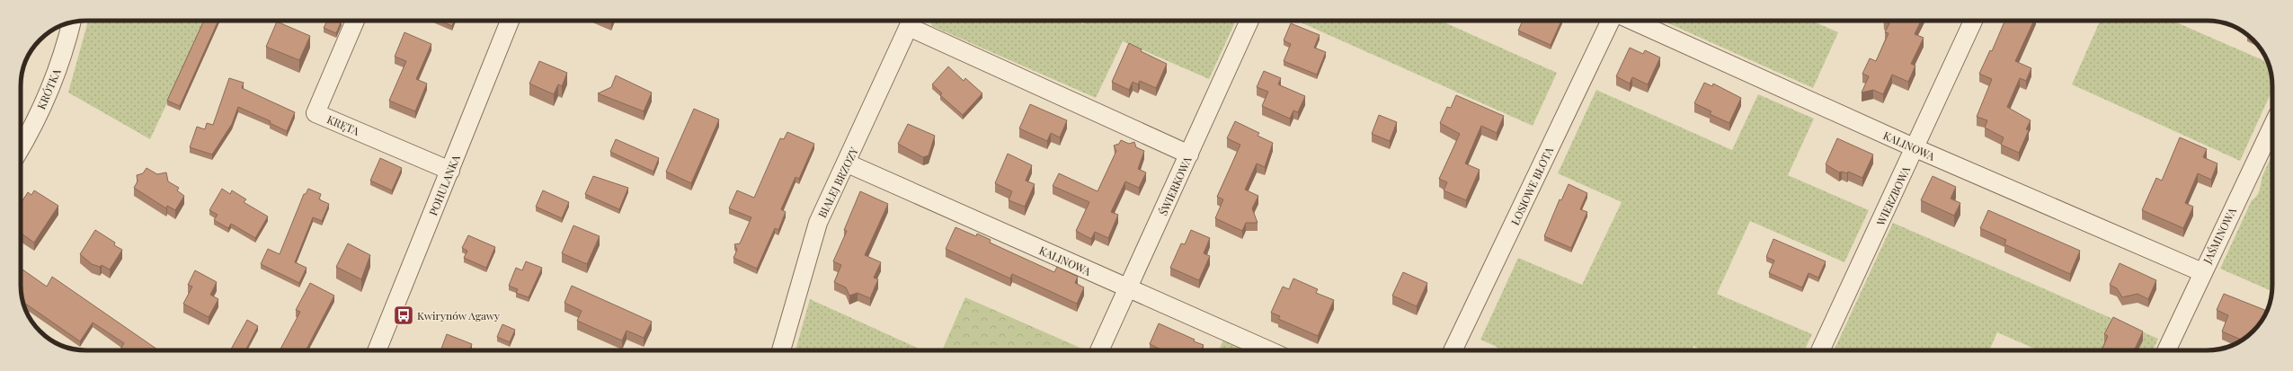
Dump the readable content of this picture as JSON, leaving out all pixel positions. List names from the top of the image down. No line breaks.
{"streets":{"street":["KRÓTKA","KRĘTA","KALINOWA","BIAŁEJ BRZOZY","POHULANKA","ŚWIERKOWA","ŁOSIOWE BŁOTA","WIERZBOWA","JAŚMINOWA"]},"crossings":[["KRĘTA","POHULANKA"],["KALINOWA","BIAŁEJ BRZOZY"],["KALINOWA","ŚWIERKOWA"],["KALINOWA","WIERZBOWA"],["KALINOWA","JAŚMINOWA"]],"places":{"bus stop":["Kwirynów Agawy"]}}
